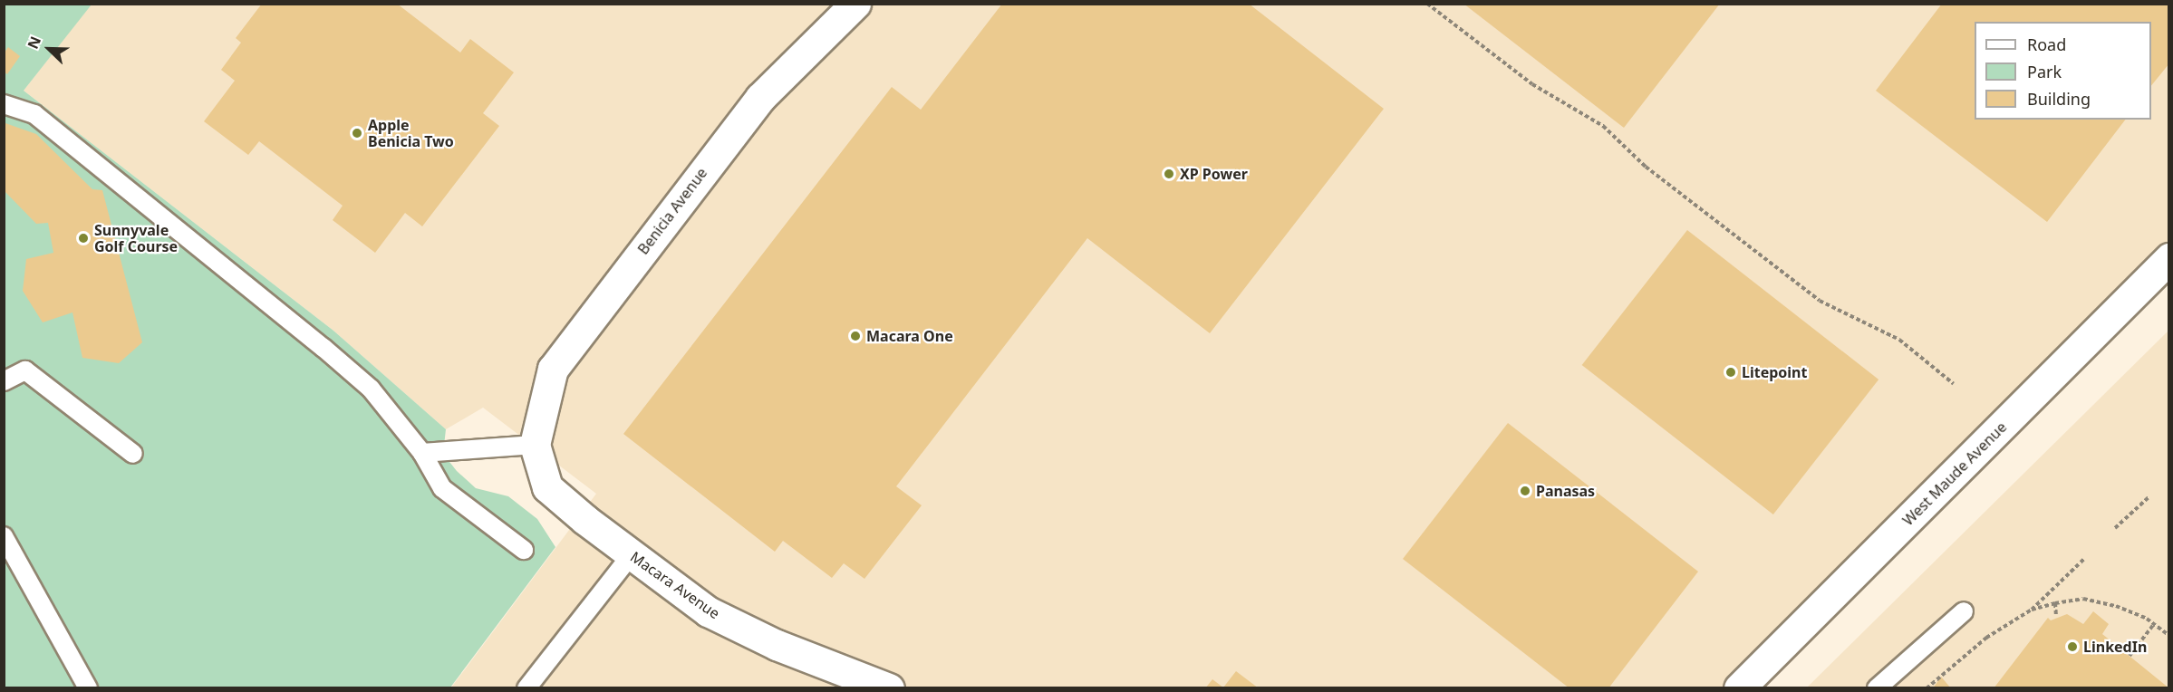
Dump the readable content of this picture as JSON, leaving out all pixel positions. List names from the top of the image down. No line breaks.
{"streets":{"street":["Benicia Avenue","West Maude Avenue","Macara Avenue"]},"crossings":[["Benicia Avenue","Macara Avenue"]],"places":["Apple Benicia Two","XP Power","Sunnyvale Golf Course","Macara One","Litepoint","Panasas","LinkedIn"],"legend":["Road","Park","Building"],"north":"top left"}
